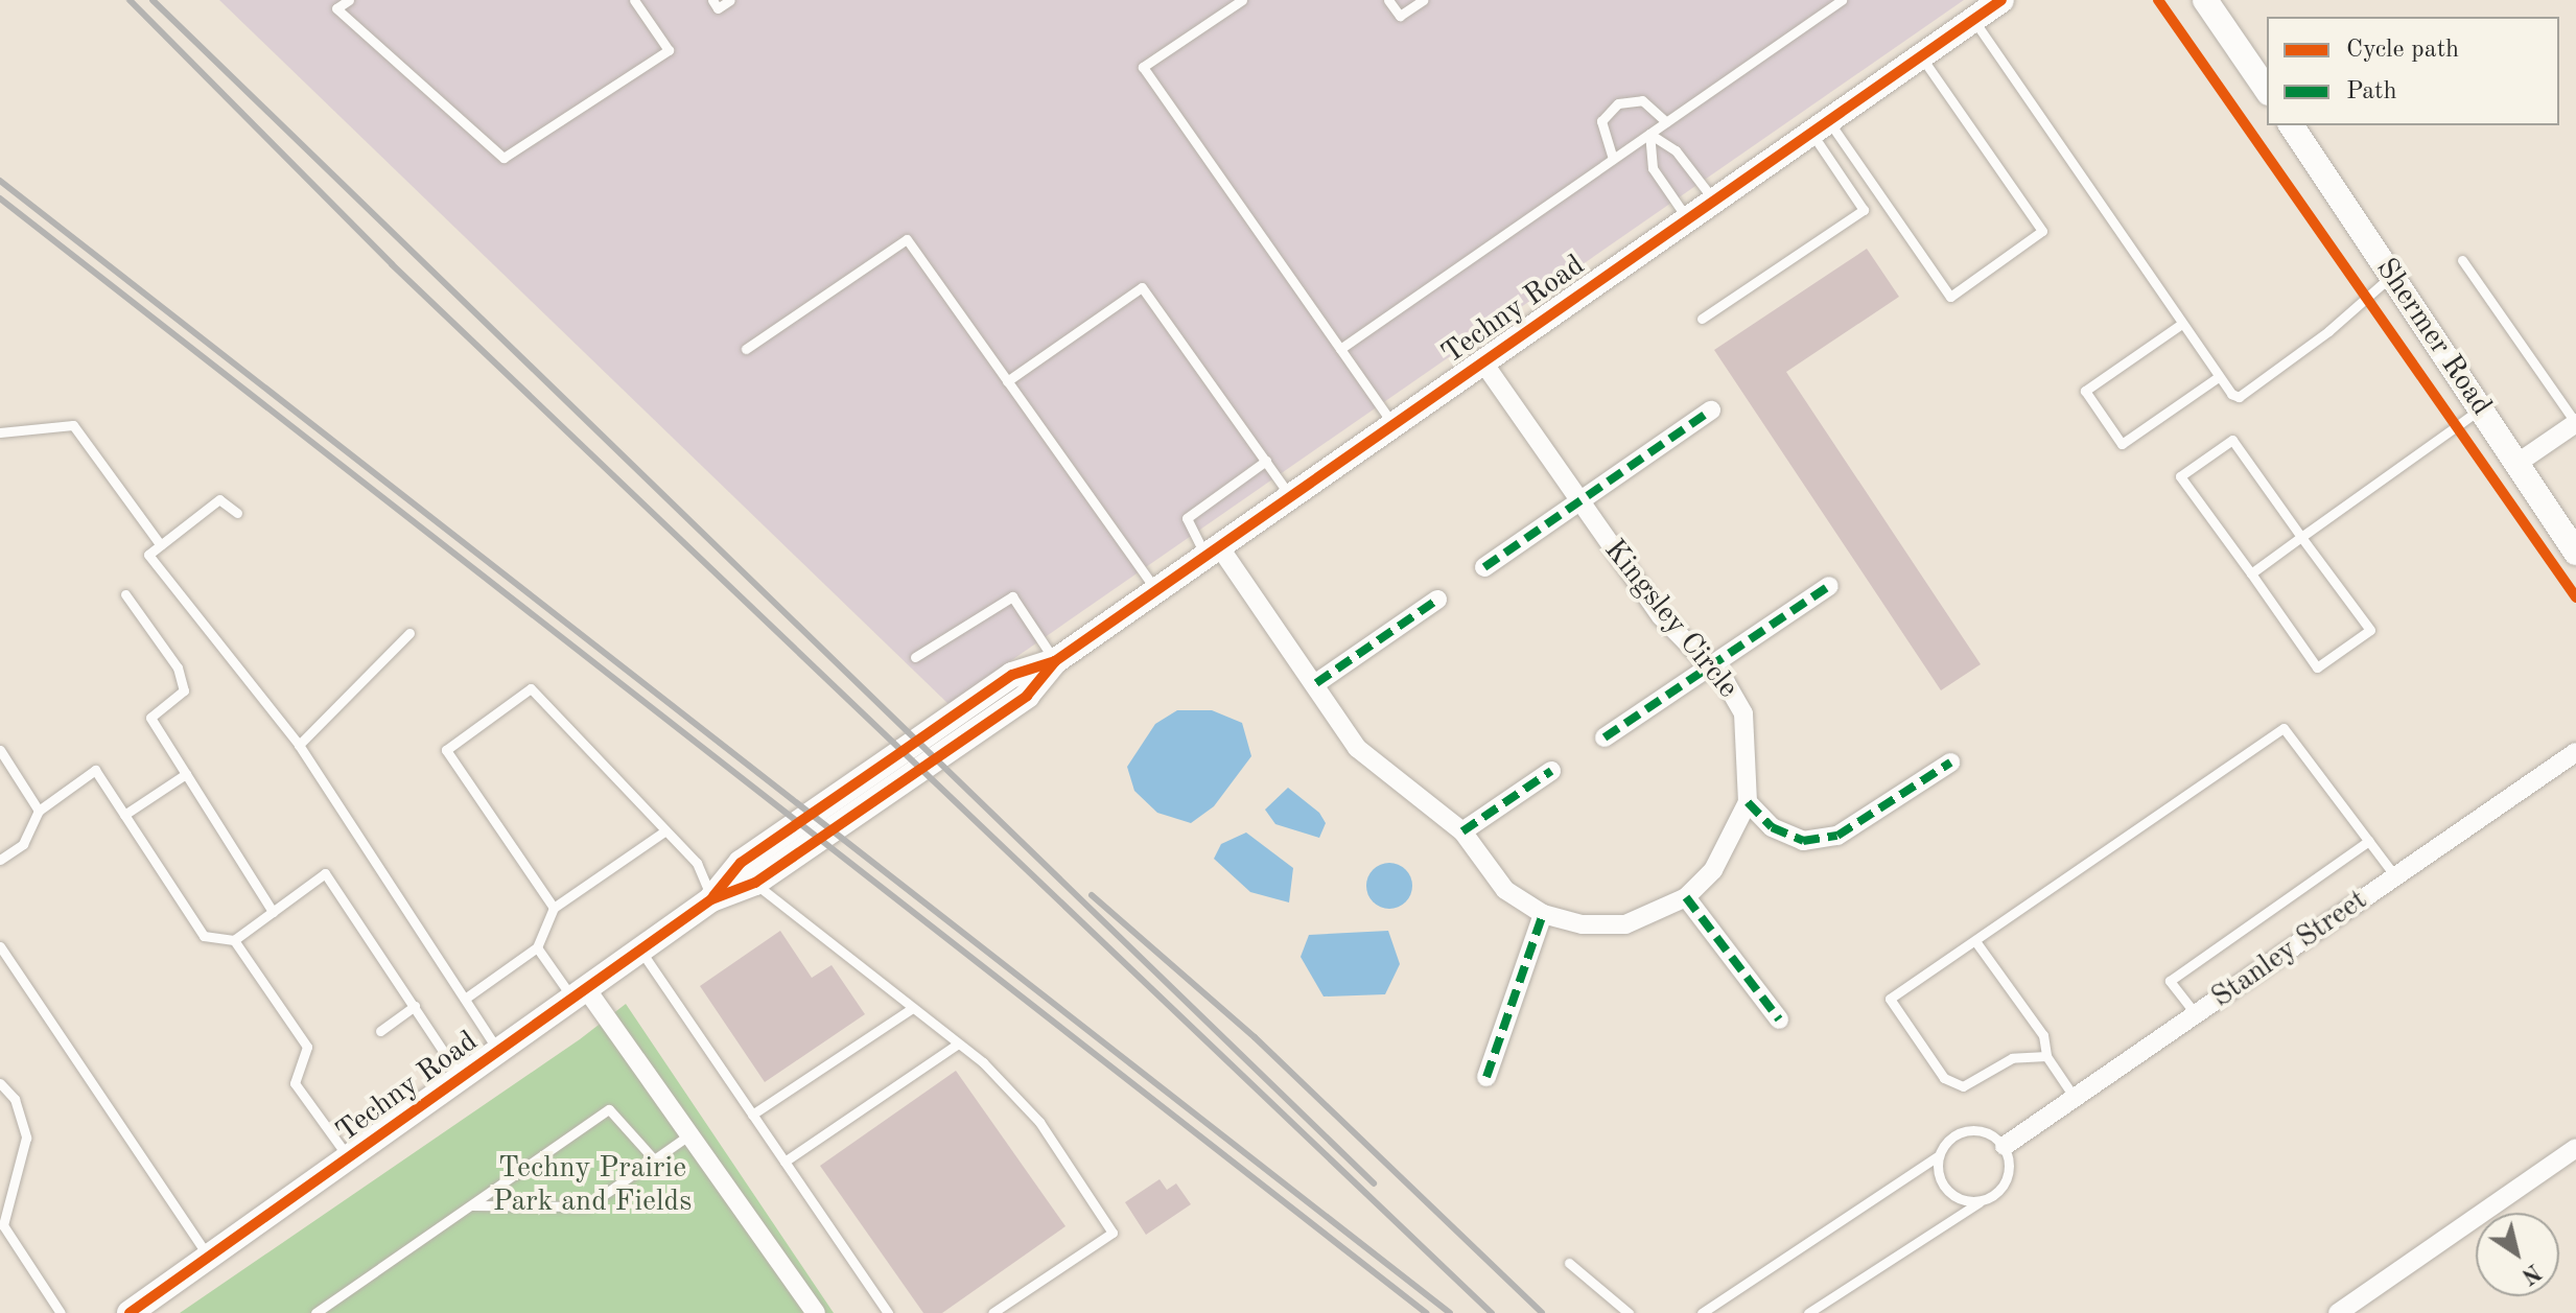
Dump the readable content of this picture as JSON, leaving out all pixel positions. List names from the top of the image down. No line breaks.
{"streets":{"main road":["Techny Road","Shermer Road"],"street":["Kingsley Circle","Stanley Street"]},"crossings":[["Techny Road","Kingsley Circle"]],"parks":["Techny Prairie Park and Fields"],"legend":["Cycle path","Path"],"north":"bottom right"}
